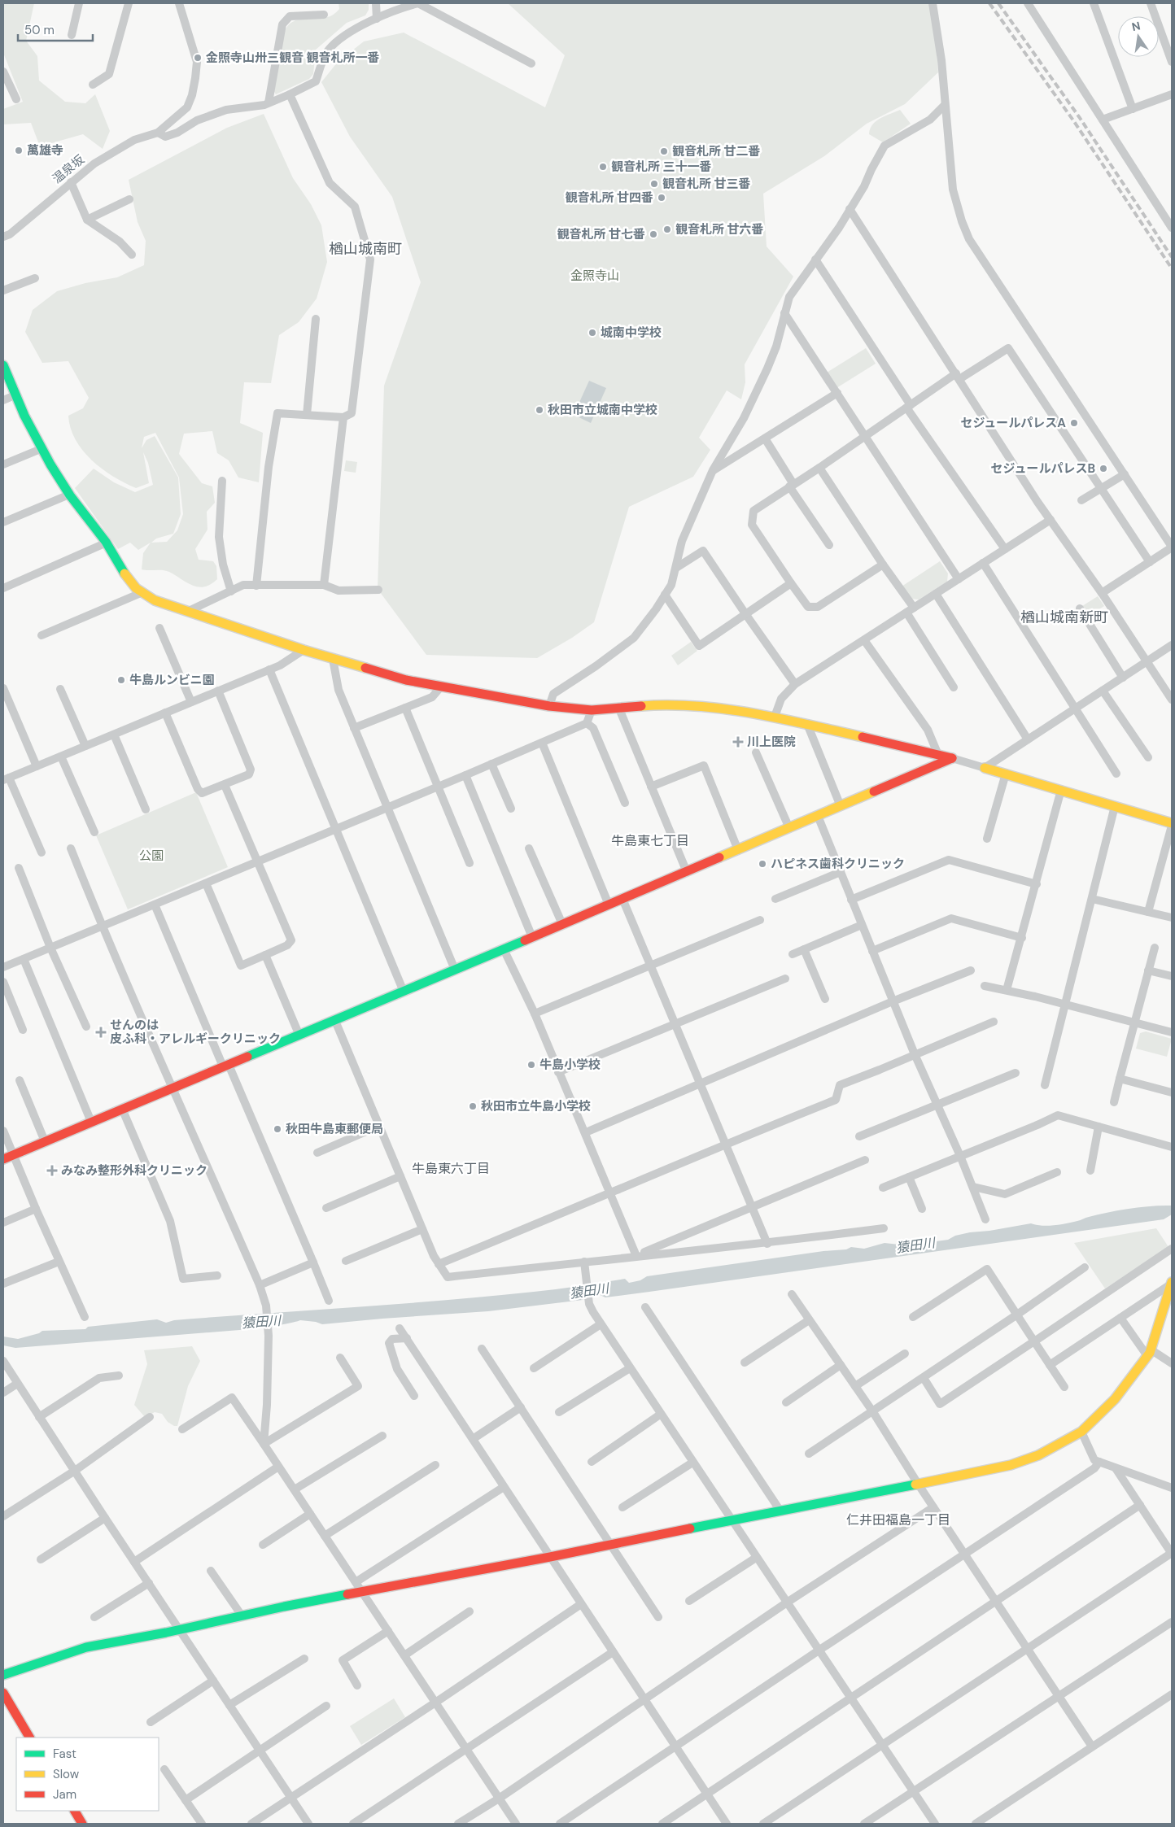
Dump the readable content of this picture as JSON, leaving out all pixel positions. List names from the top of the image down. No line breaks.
{"streets":{"street":["温泉坂"]},"districts":["楢山城南町","楢山城南新町","牛島東七丁目","牛島東六丁目","仁井田福島一丁目"],"water":["猿田川"],"parks":["金照寺山","公園"],"places":{"other":["金照寺山卅三観音 観音札所一番","萬雄寺","観音札所 甘二番","観音札所 三十一番","観音札所 甘三番","観音札所 甘四番","観音札所 甘六番","観音札所 甘七番","城南中学校","秋田市立城南中学校","セジュールパレスA","セジュールパレスB","牛島ルンビニ園","ハピネス歯科クリニック","牛島小学校","秋田市立牛島小学校","秋田牛島東郵便局"],"health":["川上医院","せんのは 皮ふ科・アレルギークリニック","みなみ整形外科クリニック"]},"legend":["Fast","Slow","Jam"],"scale_bar":"50 m","north":"top"}
